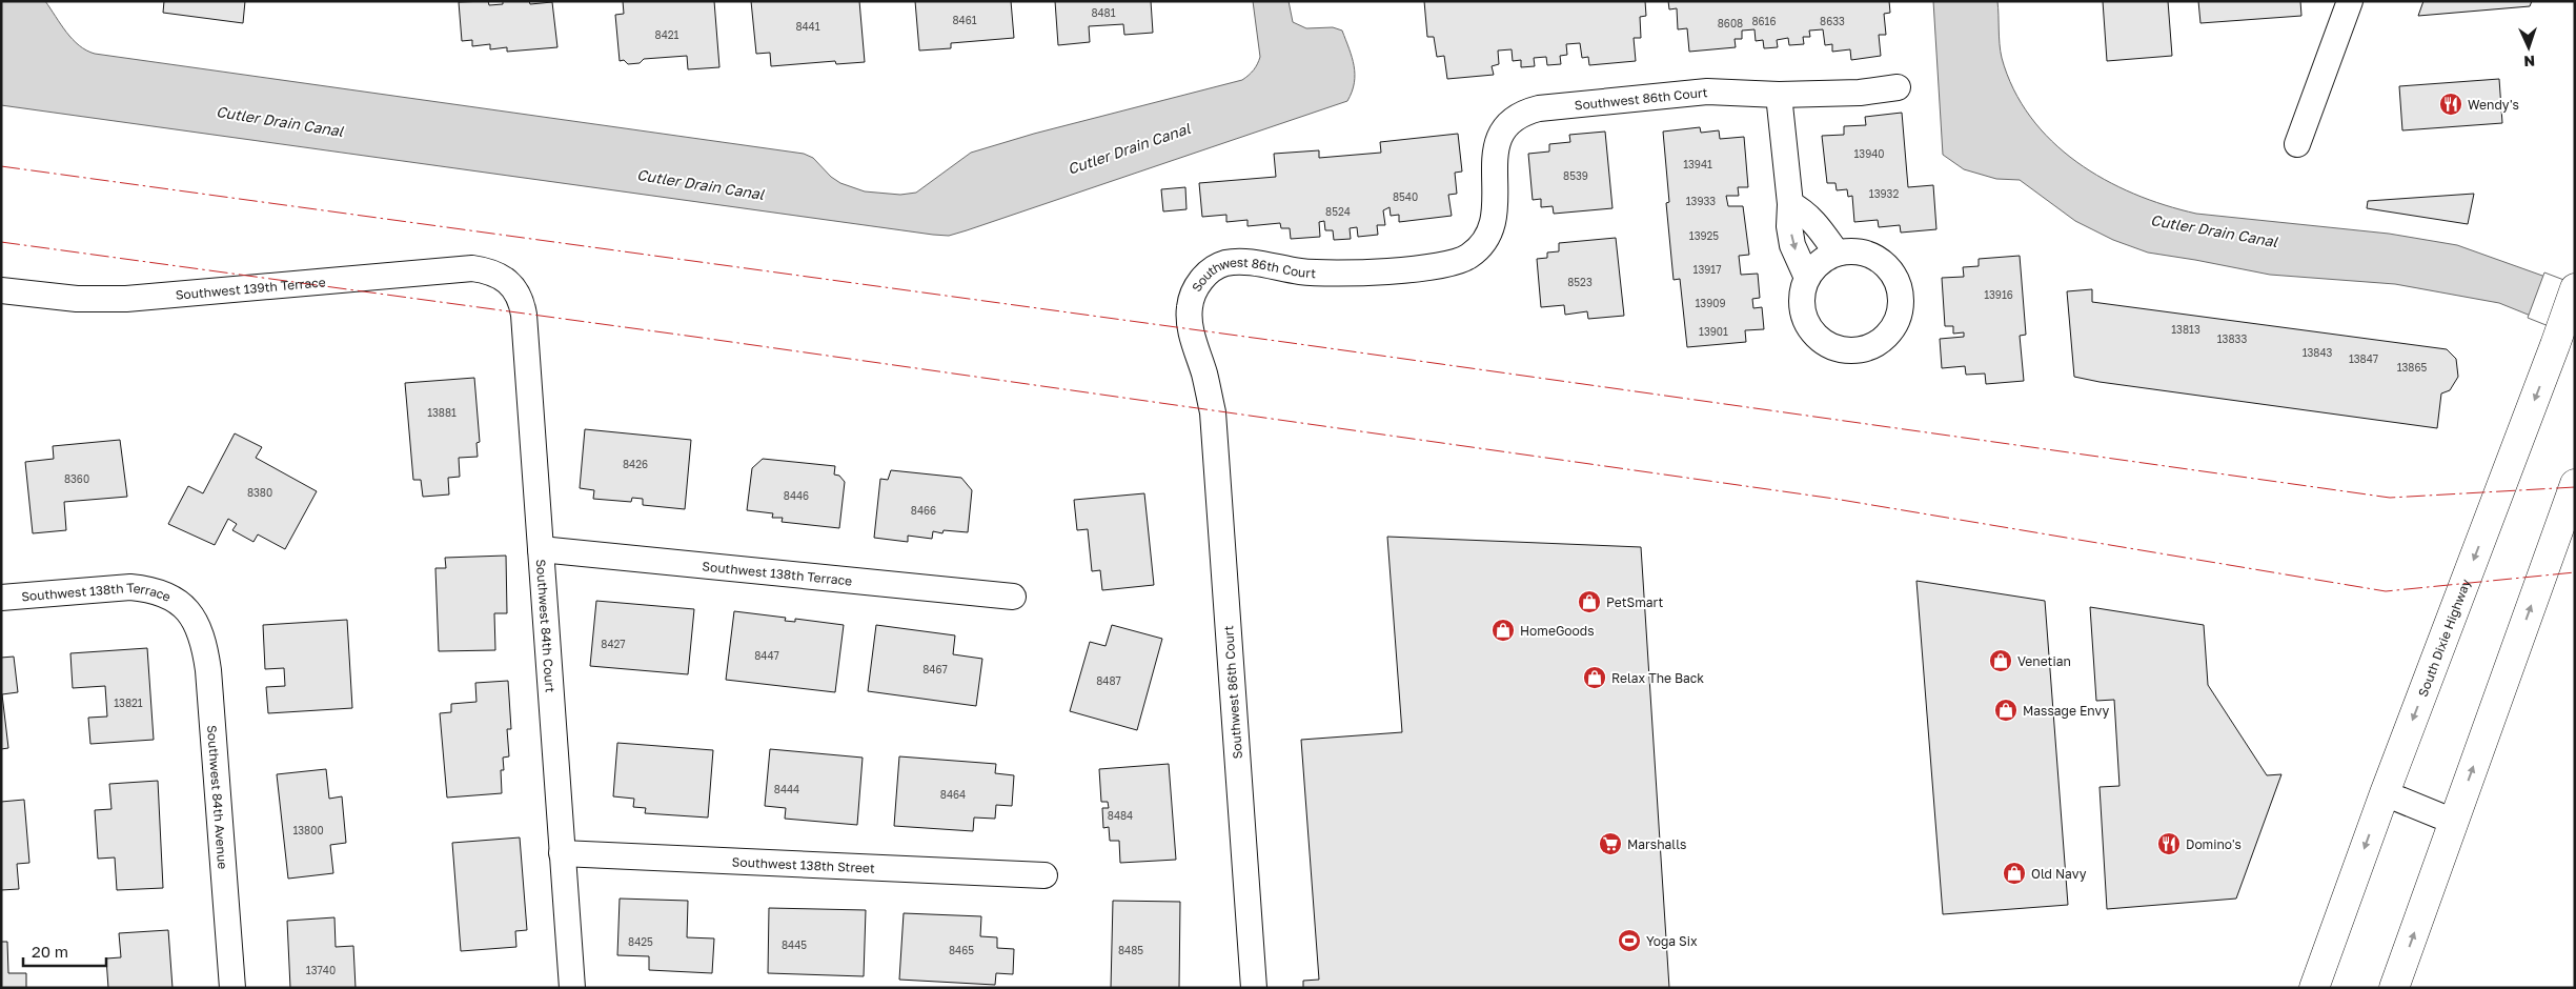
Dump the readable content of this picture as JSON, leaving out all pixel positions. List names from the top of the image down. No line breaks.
{"streets":{"highway":["South Dixie Highway"],"street":["Southwest 86th Court","Southwest 139th Terrace","Southwest 138th Terrace","Southwest 84th Court","Southwest 84th Avenue","Southwest 138th Street"]},"crossings":[["Southwest 139th Terrace","Southwest 84th Court"],["Southwest 138th Terrace","Southwest 84th Court"],["Southwest 138th Terrace","Southwest 84th Avenue"],["Southwest 84th Court","Southwest 138th Street"]],"water":["Cutler Drain Canal"],"places":{"restaurant":["Wendy's","Domino's"],"shop":["PetSmart","HomeGoods","Venetian","Relax The Back","Massage Envy","Old Navy"],"supermarket":["Marshalls"],"sports":["Yoga Six"]},"house_numbers":["8481","8461","8616","8633","8608","8441","8421","13940","13941","8539","13932","8540","13933","8524","13925","13917","8523","13916","13909","13813","13901","13833","13843","13847","13865","13881","8426","8360","8380","8446","8466","8427","8447","8467","8487","13821","8444","8464","8484","13800","8425","8445","8465","8485","13740"],"scale_bar":"20 m","north":"bottom"}
